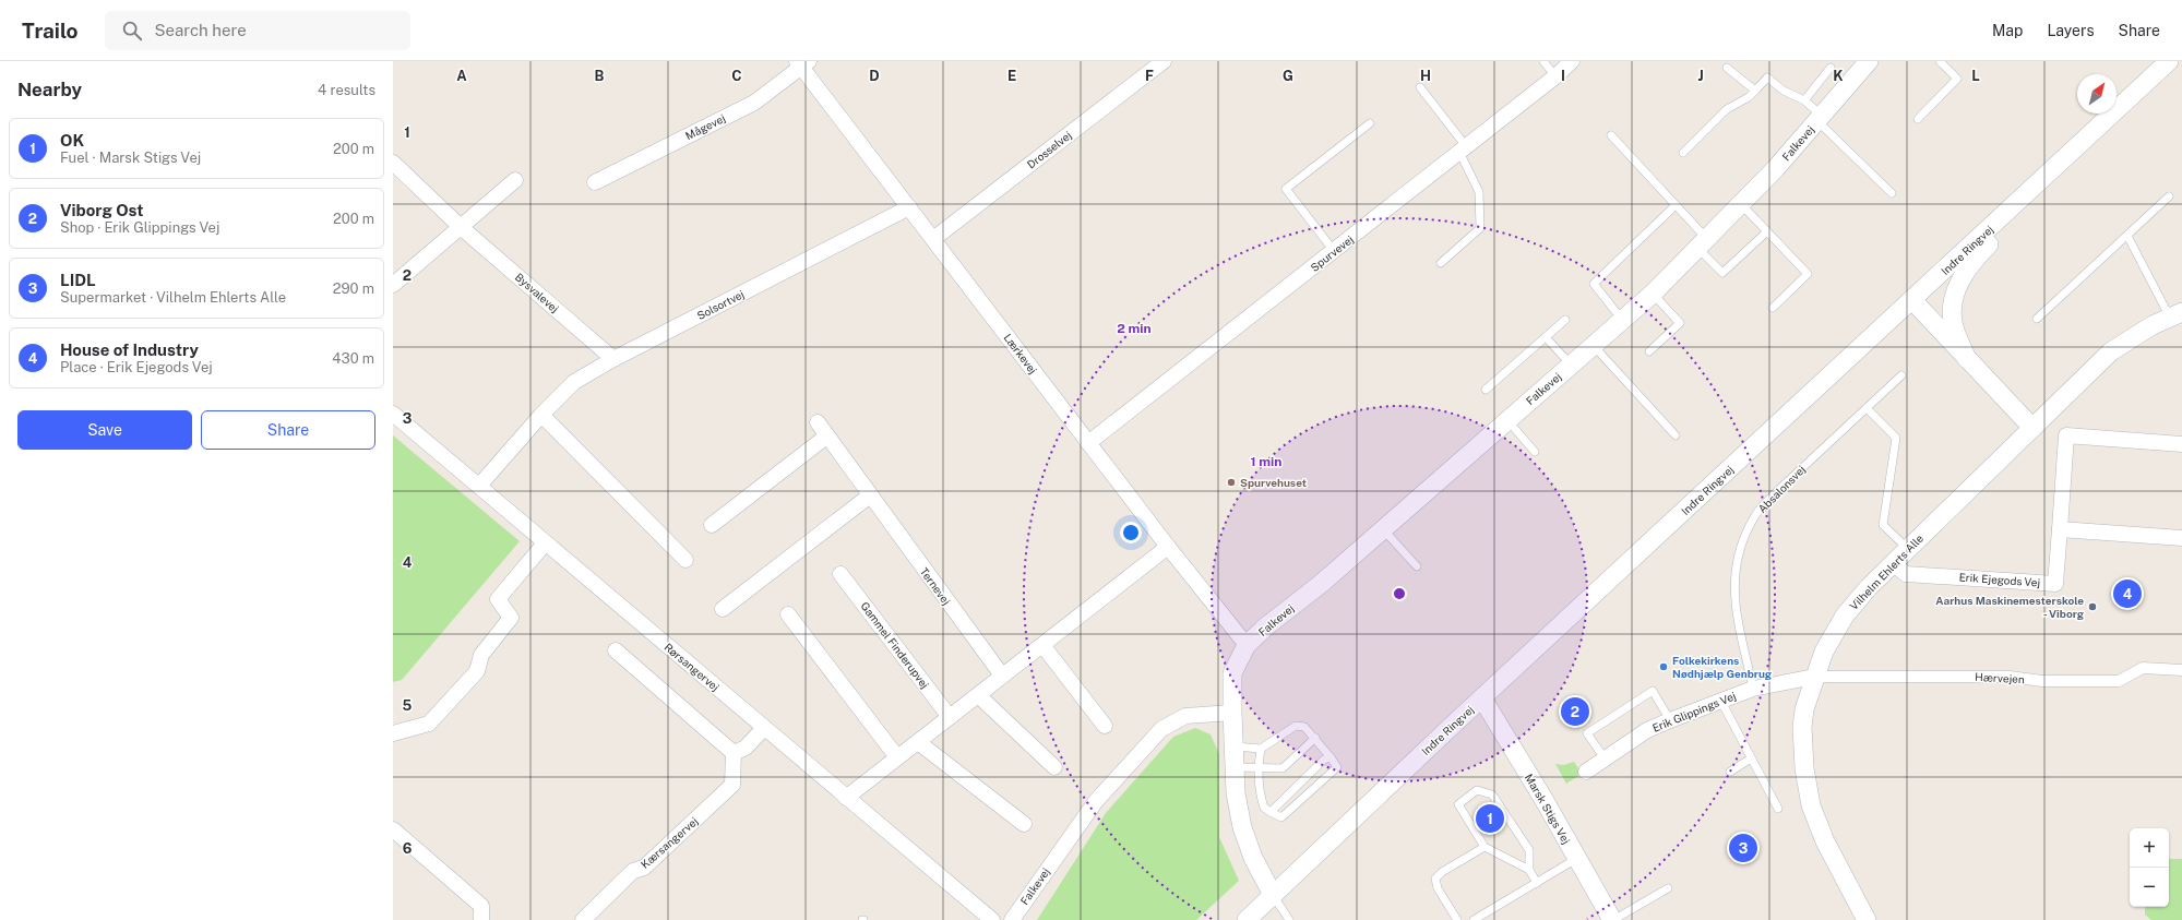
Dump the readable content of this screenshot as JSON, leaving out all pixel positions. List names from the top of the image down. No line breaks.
{"streets":{"street":["Mågevej","Falkevej","Drosselvej","Indre Ringvej","Spurvevej","Bysvalevej","Solsortvej","Lærkevej","Vilhelm Ehlerts Alle","Erik Ejegods Vej","Ternevej","Gammel Finderupvej","Rørsangervej","Hærvejen","Erik Glippings Vej","Marsk Stigs Vej","Kærsangervej"],"lane":["Absalonsvej"]},"crossings":[["Mågevej","Lærkevej"],["Falkevej","Indre Ringvej"],["Falkevej","Lærkevej"],["Drosselvej","Lærkevej"],["Indre Ringvej","Marsk Stigs Vej"],["Spurvevej","Lærkevej"],["Bysvalevej","Solsortvej"],["Solsortvej","Lærkevej"],["Solsortvej","Rørsangervej"],["Absalonsvej","Erik Glippings Vej"],["Vilhelm Ehlerts Alle","Erik Ejegods Vej"],["Vilhelm Ehlerts Alle","Hærvejen"],["Vilhelm Ehlerts Alle","Erik Glippings Vej"],["Hærvejen","Erik Glippings Vej"]],"places":["Spurvehuset","Aarhus Maskinemesterskole - Viborg","Folkekirkens Nødhjælp Genbrug"],"north":"top right","page":{"header":"Trailo","search":"Search here","nav":["Map","Layers","Share"],"heading":["Nearby","4 results"],"list":[{"mark":"1","name":"OK","note":"Fuel · Marsk Stigs Vej","value":"200 m"},{"mark":"2","name":"Viborg Ost","note":"Shop · Erik Glippings Vej","value":"200 m"},{"mark":"3","name":"LIDL","note":"Supermarket · Vilhelm Ehlerts Alle","value":"290 m"},{"mark":"4","name":"House of Industry","note":"Place · Erik Ejegods Vej","value":"430 m"}],"buttons":["Save","Share"],"pins":["4","2","1","3"],"map_buttons":["+","−"]},"grid":{"columns":["A","B","C","D","E","F","G","H","I","J","K","L"],"rows":["1","2","3","4","5","6"]},"rings":["2 min","1 min"]}
